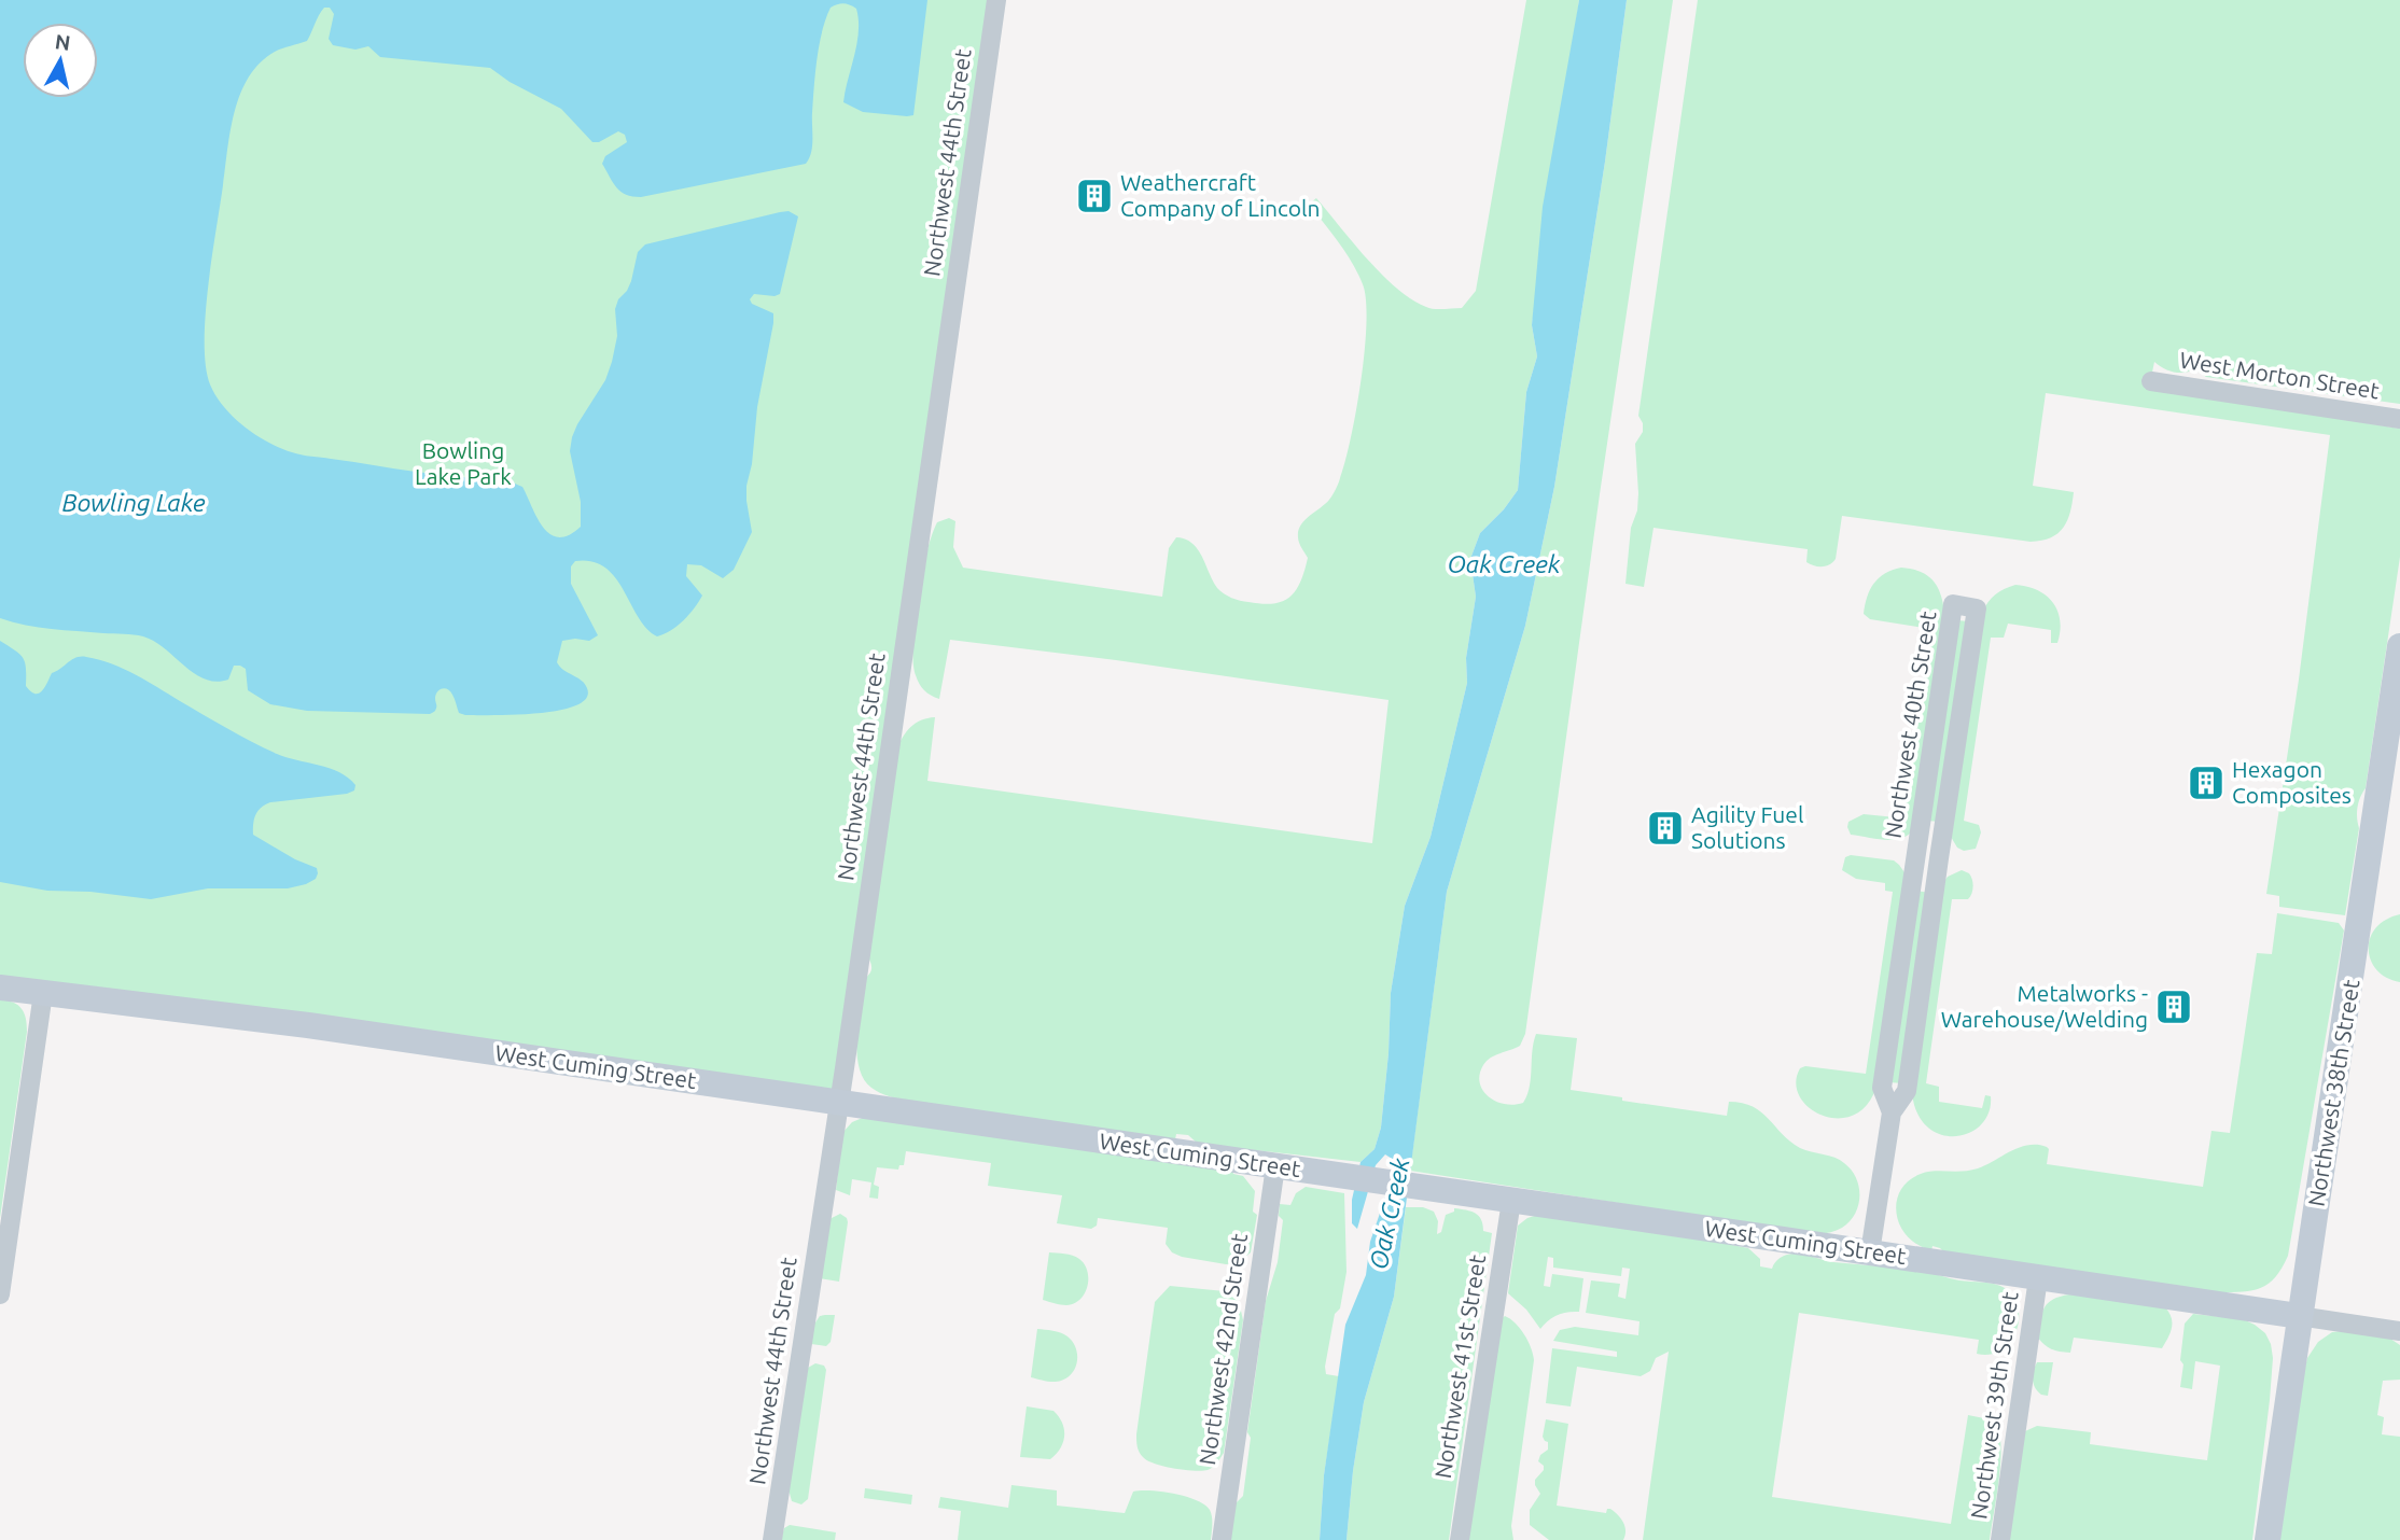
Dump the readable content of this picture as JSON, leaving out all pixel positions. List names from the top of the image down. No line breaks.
{"streets":{"street":["Northwest 44th Street","West Morton Street","Northwest 40th Street","West Cuming Street","Northwest 38th Street","Northwest 42nd Street","Northwest 41st Street","Northwest 39th Street"]},"crossings":[["Northwest 44th Street","West Cuming Street"],["Northwest 40th Street","West Cuming Street"],["West Cuming Street","Northwest 38th Street"],["West Cuming Street","Northwest 42nd Street"],["West Cuming Street","Northwest 41st Street"],["West Cuming Street","Northwest 39th Street"]],"water":["Bowling Lake","Oak Creek"],"parks":["Bowling Lake Park"],"places":{"building":["Weathercraft Company of Lincoln","Hexagon Composites","Agility Fuel Solutions","Metalworks - Warehouse/Welding"]},"north":"top"}
